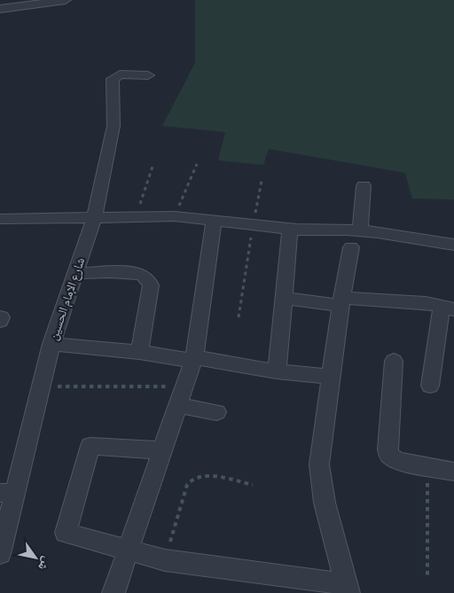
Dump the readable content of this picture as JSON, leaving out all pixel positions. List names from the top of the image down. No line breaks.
{"streets":{"street":["شارع الإمام الحسين"]},"north":"bottom right"}
